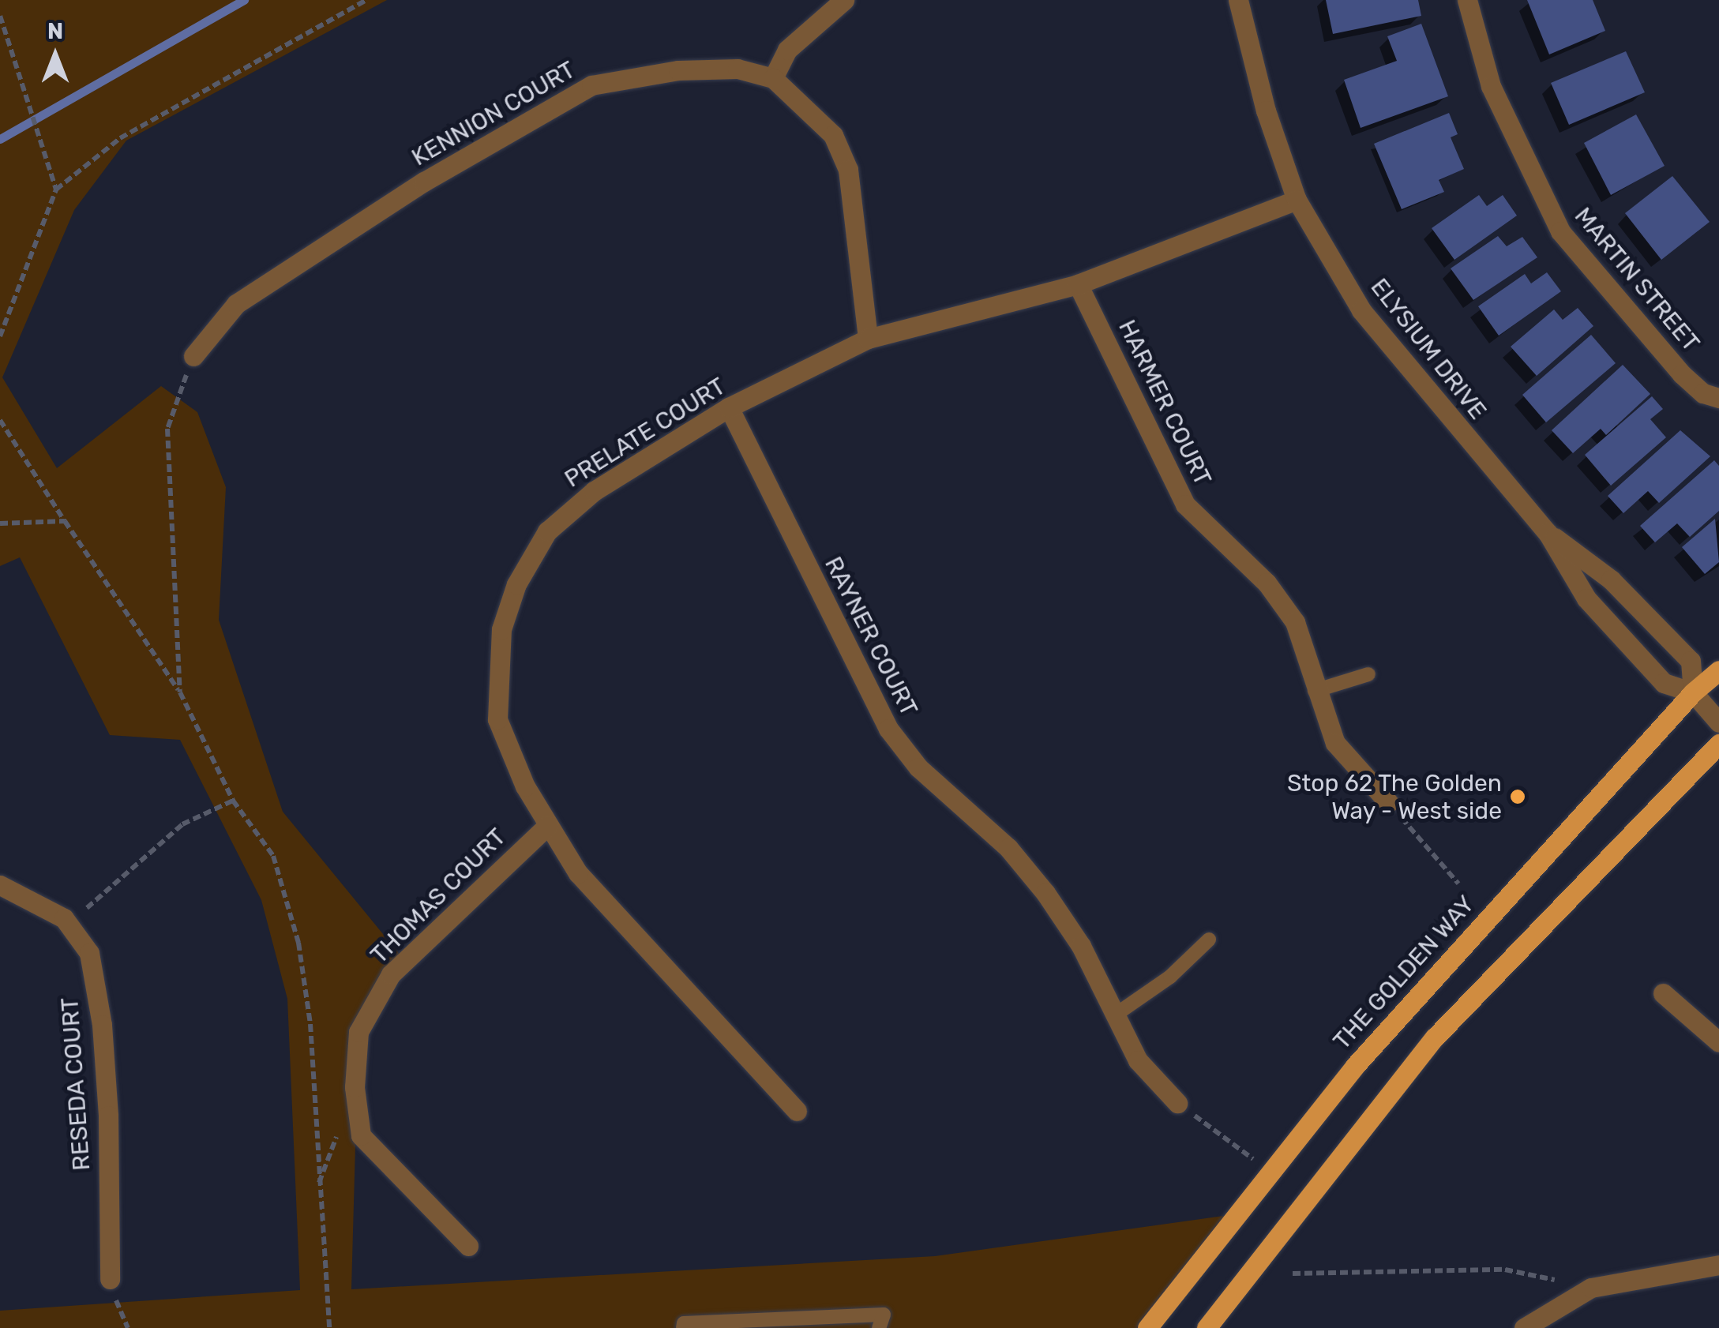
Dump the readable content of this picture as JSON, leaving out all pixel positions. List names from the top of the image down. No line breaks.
{"streets":{"main road":["THE GOLDEN WAY"],"street":["KENNION COURT","MARTIN STREET","ELYSIUM DRIVE","HARMER COURT","PRELATE COURT","RAYNER COURT","THOMAS COURT","RESEDA COURT"]},"crossings":[["ELYSIUM DRIVE","PRELATE COURT"],["ELYSIUM DRIVE","THE GOLDEN WAY"],["HARMER COURT","PRELATE COURT"],["PRELATE COURT","RAYNER COURT"],["PRELATE COURT","THOMAS COURT"]],"places":["Stop 62 The Golden Way - West side"],"north":"top"}
